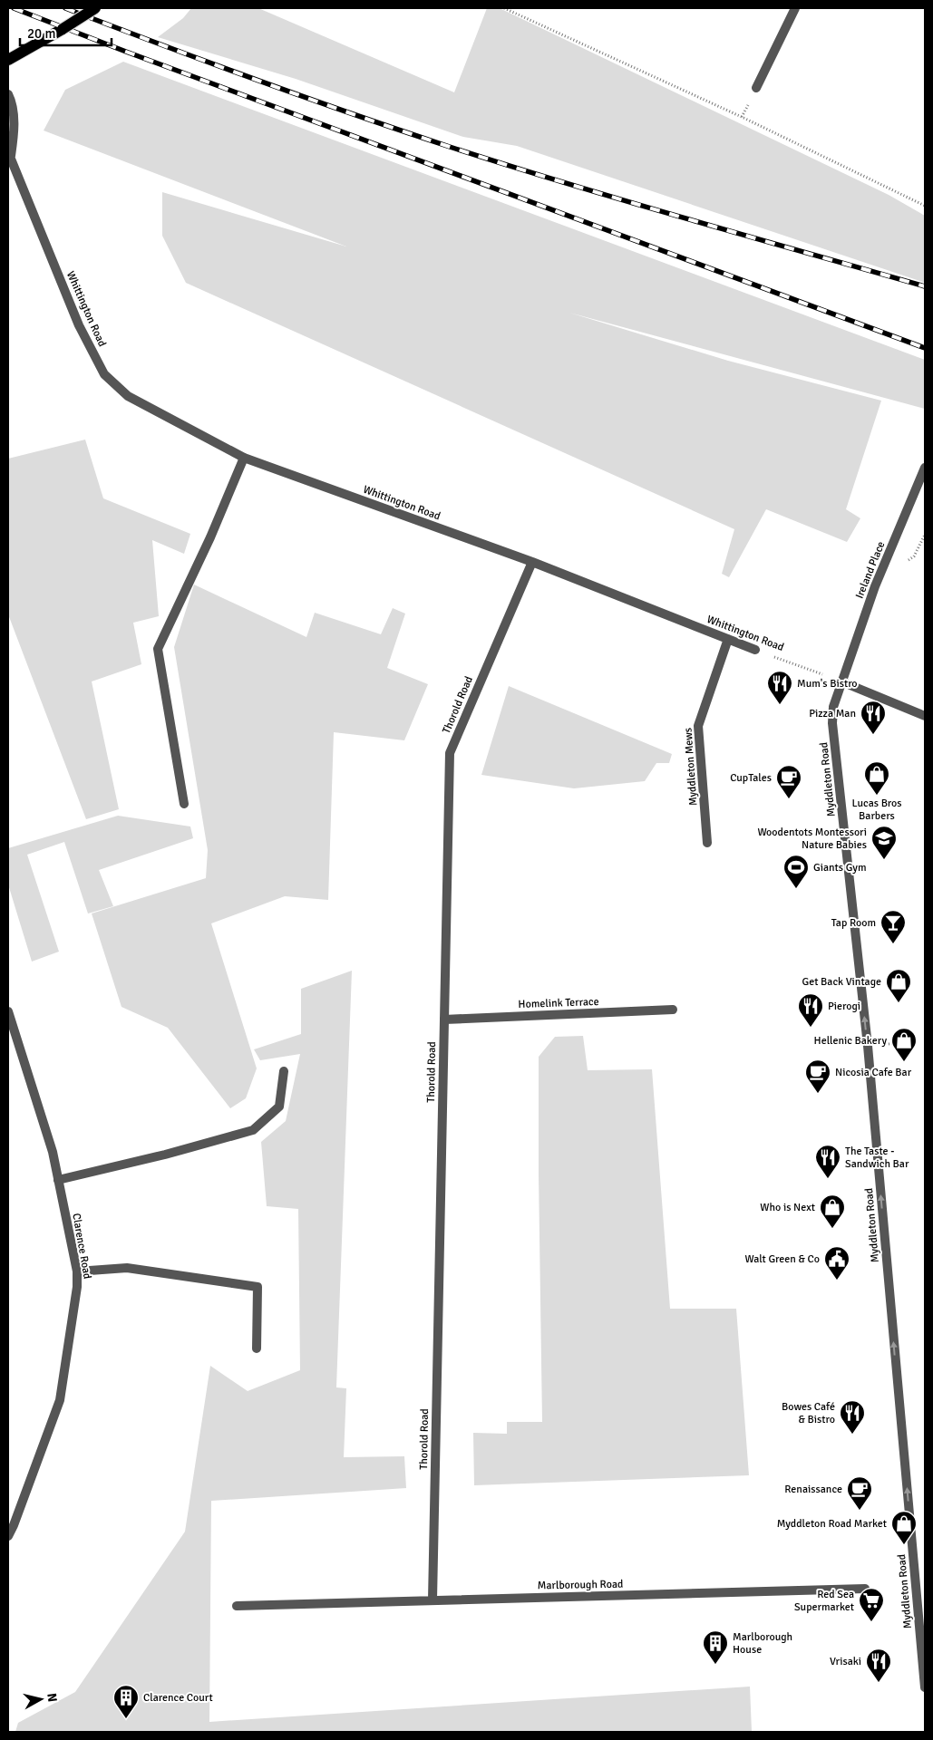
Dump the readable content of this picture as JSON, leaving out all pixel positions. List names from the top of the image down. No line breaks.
{"streets":{"street":["Whittington Road","Ireland Place","Thorold Road","Myddleton Mews","Myddleton Road","Homelink Terrace","Clarence Road","Marlborough Road"]},"crossings":[["Whittington Road","Ireland Place"],["Whittington Road","Thorold Road"],["Whittington Road","Myddleton Mews"],["Whittington Road","Myddleton Road"],["Ireland Place","Myddleton Road"],["Thorold Road","Homelink Terrace"],["Thorold Road","Marlborough Road"]],"one_way":["Myddleton Road"],"places":{"restaurant":["Mum's Bistro","Pizza Man","Pierogi","The Taste - Sandwich Bar","Bowes Café & Bistro","Vrisaki"],"shop":["Lucas Bros Barbers","Get Back Vintage","Hellenic Bakery","Who is Next","Myddleton Road Market"],"cafe":["CupTales","Nicosia Cafe Bar","Renaissance"],"school or university":["Woodentots Montessori Nature Babies"],"sports":["Giants Gym"],"bar":["Tap Room"],"public building":["Walt Green & Co"],"supermarket":["Red Sea Supermarket"],"building":["Marlborough House","Clarence Court"]},"scale_bar":"20 m","north":"right"}
